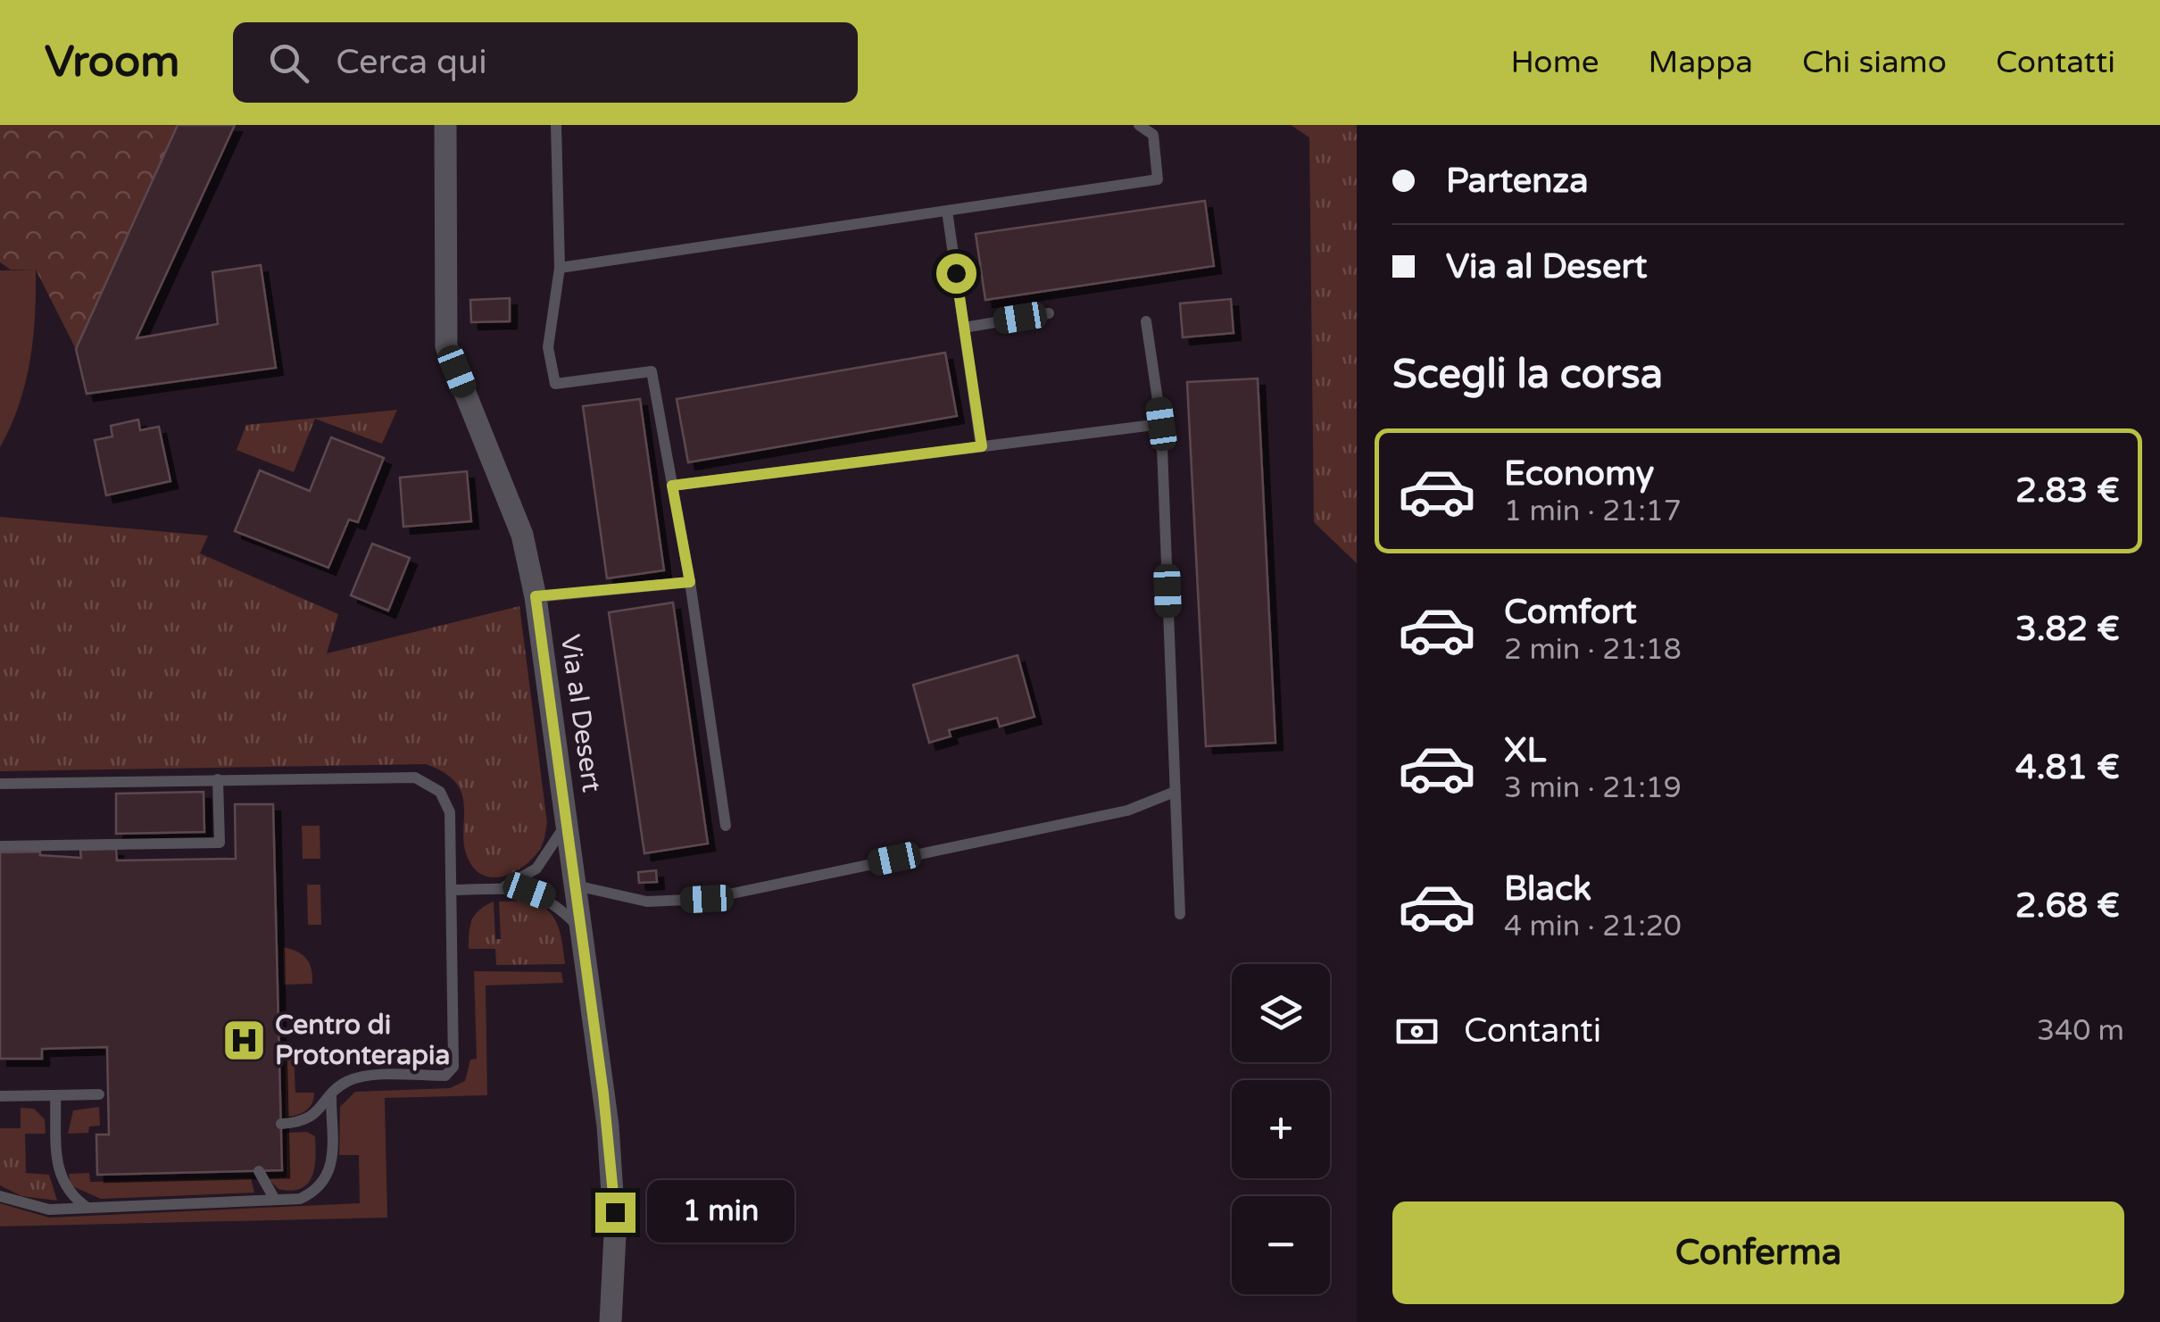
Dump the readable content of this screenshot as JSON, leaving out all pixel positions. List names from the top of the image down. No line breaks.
{"streets":{"street":["Via al Desert"]},"places":{"hospital":["Centro di Protonterapia"]},"page":{"header":"Vroom","search":"Cerca qui","nav":["Home","Mappa","Chi siamo","Contatti"],"banner":["Partenza","Via al Desert"],"heading":"Scegli la corsa","list":[{"name":"Economy","note":"1 min · 21:17","value":"2.83 €"},{"name":"Comfort","note":"2 min · 21:18","value":"3.82 €"},{"name":"XL","note":"3 min · 21:19","value":"4.81 €"},{"name":"Black","note":"4 min · 21:20","value":"2.68 €"}],"map_buttons":["+","−"],"pay":["Contanti","340 m"],"bubble":"1 min","buttons":"Conferma"}}
